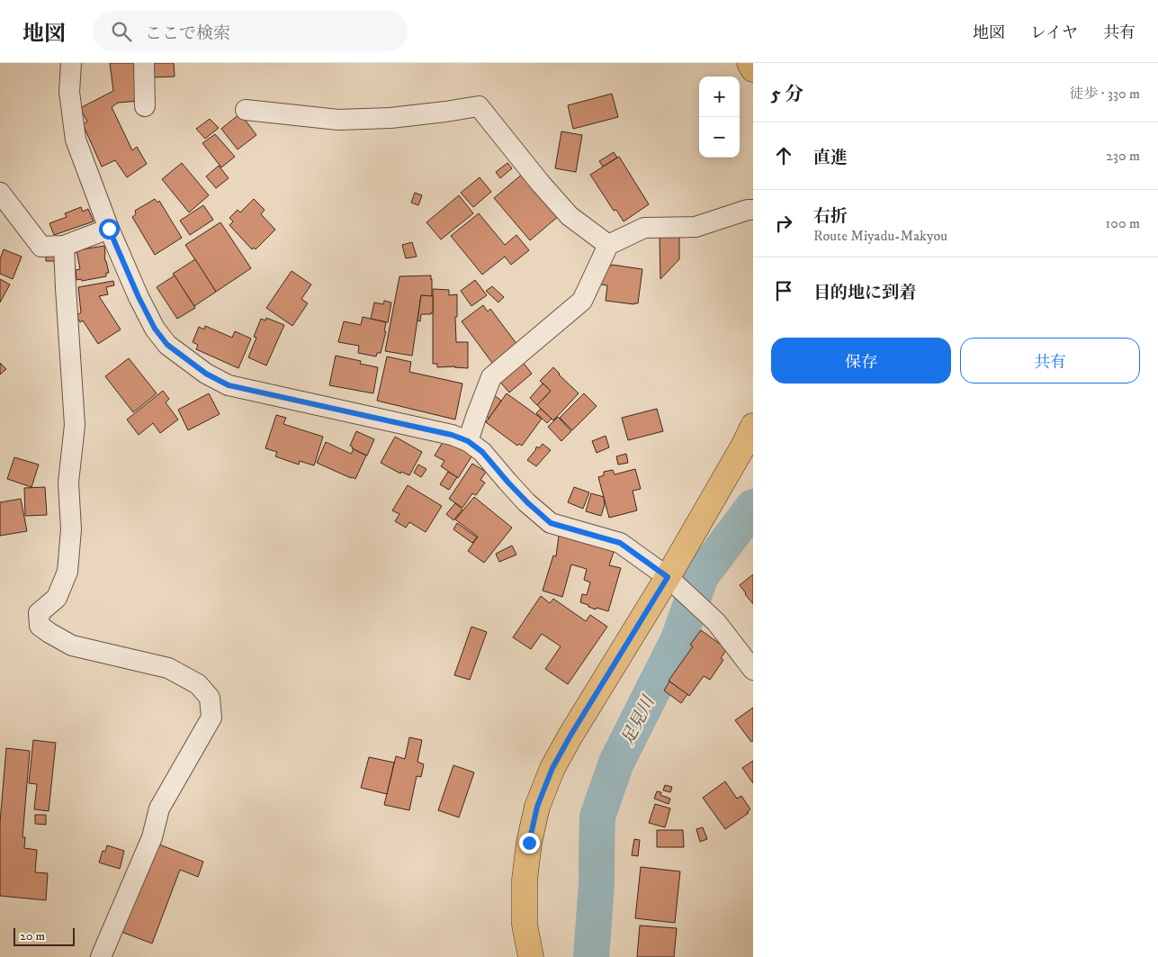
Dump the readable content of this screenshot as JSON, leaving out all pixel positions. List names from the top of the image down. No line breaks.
{"water":["足見川"],"scale_bar":"20 m","page":{"header":"地図","search":"ここで検索","nav":["地図","レイヤ","共有"],"heading":["5 分","徒歩 · 330 m"],"map_buttons":["+","−"],"list":[["直進","230 m"],["右折","Route Miyadu-Makyou","100 m"],"目的地に到着"],"buttons":["保存","共有"],"scale":"20 m"}}
